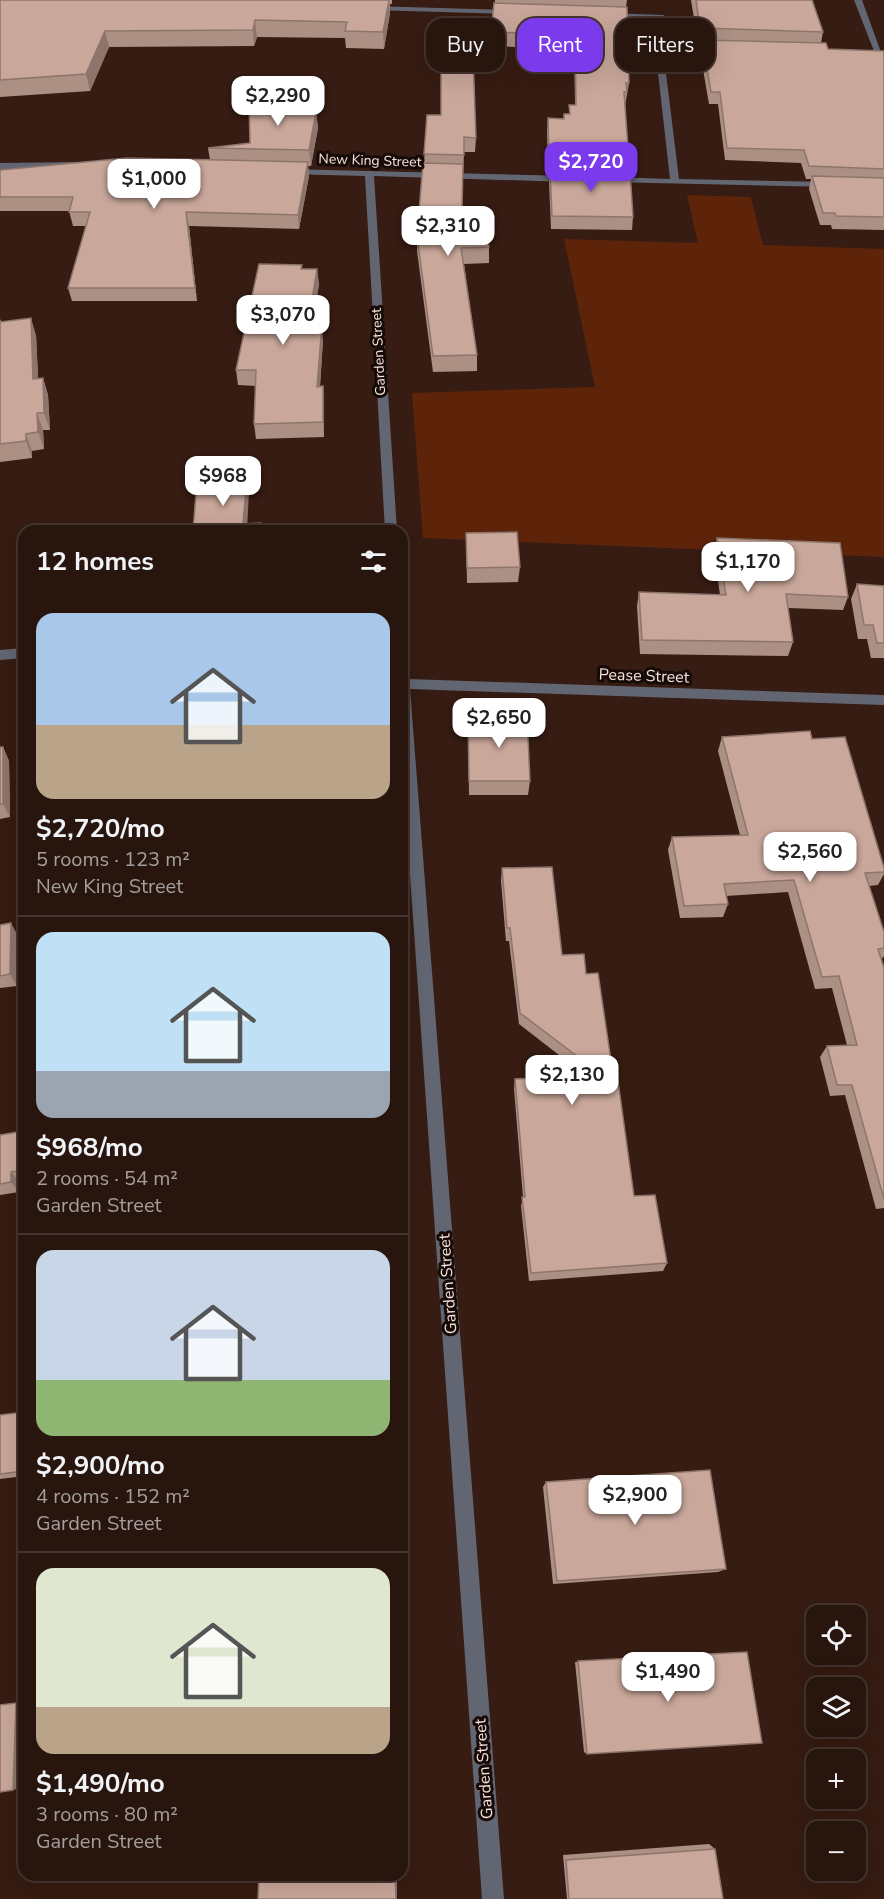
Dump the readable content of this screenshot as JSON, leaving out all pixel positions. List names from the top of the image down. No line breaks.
{"streets":{"street":["New King Street","Garden Street","Pease Street"]},"crossings":[["New King Street","Garden Street"]],"page":{"chip":["Buy","Rent","Filters"],"price":["$2,290","$2,720","$1,000","$2,310","$3,070","$968","$1,170","$2,650","$2,560","$2,130","$2,900","$1,490"],"heading":"12 homes","list":[{"name":"$2,720/mo","note":"5 rooms · 123 m² · New King Street"},{"name":"$968/mo","note":"2 rooms · 54 m² · Garden Street"},{"name":"$2,900/mo","note":"4 rooms · 152 m² · Garden Street"},{"name":"$1,490/mo","note":"3 rooms · 80 m² · Garden Street"}],"map_buttons":["+","−"]}}
